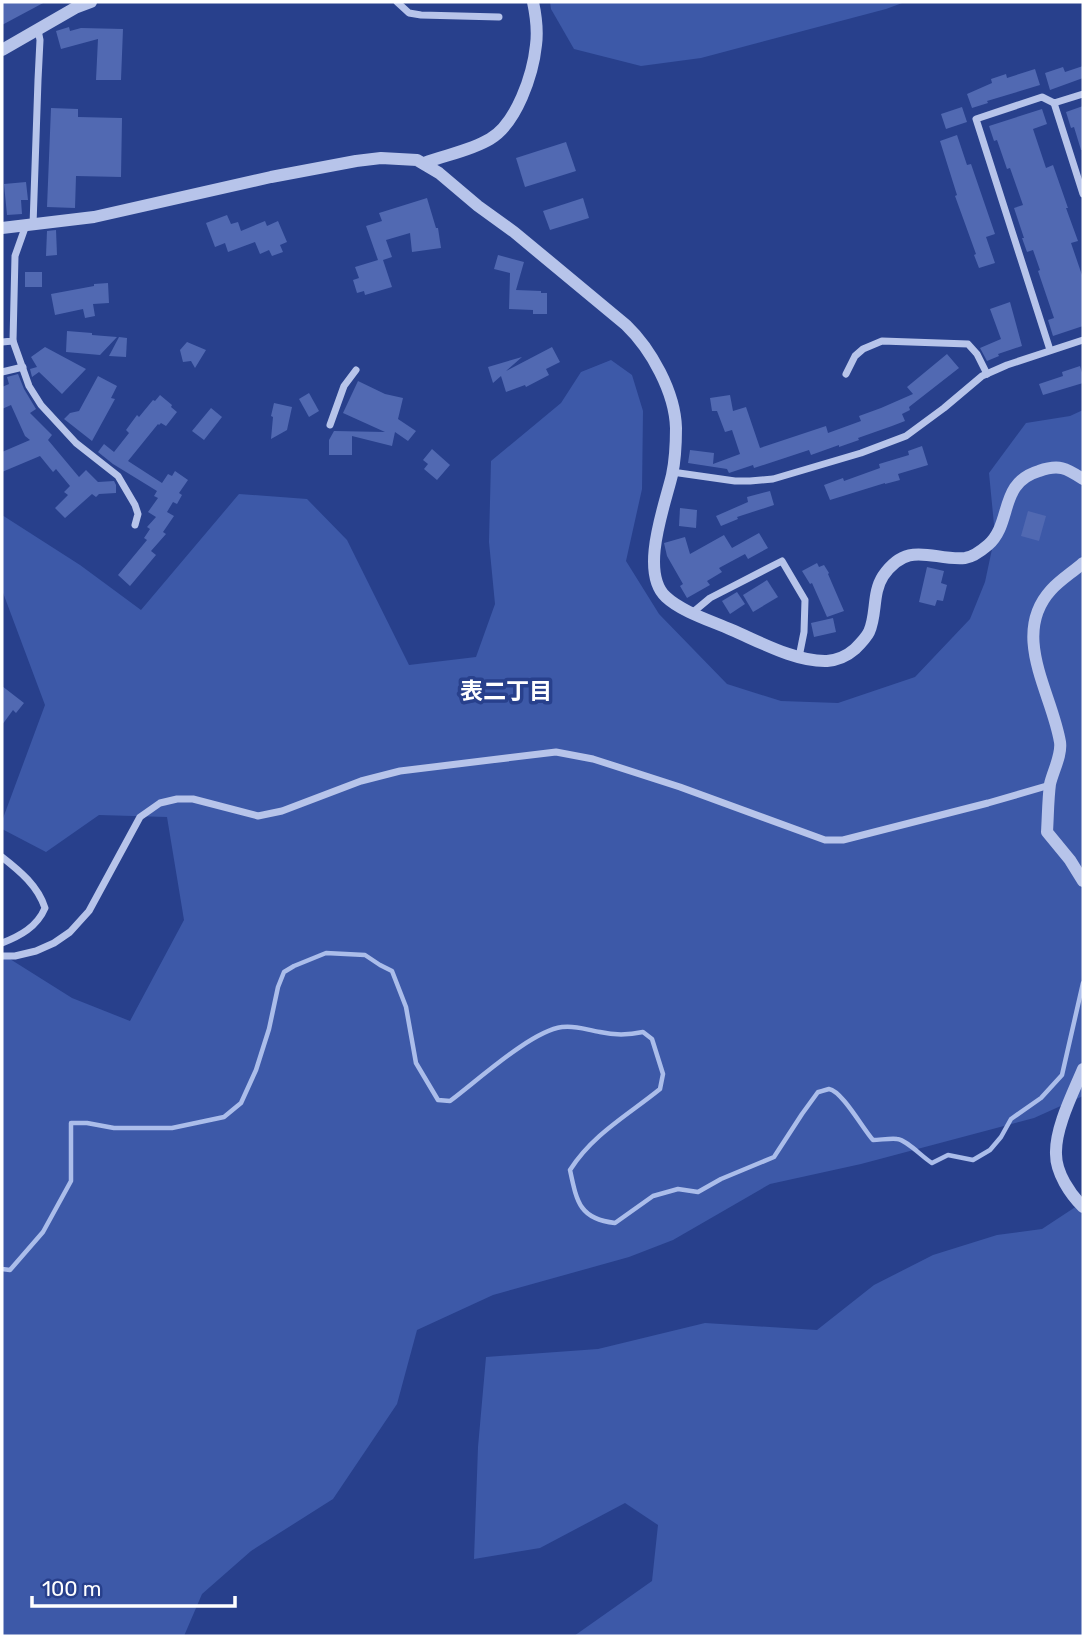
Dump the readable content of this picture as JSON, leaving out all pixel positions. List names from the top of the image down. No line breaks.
{"districts":["表二丁目"],"scale_bar":"100 m"}
